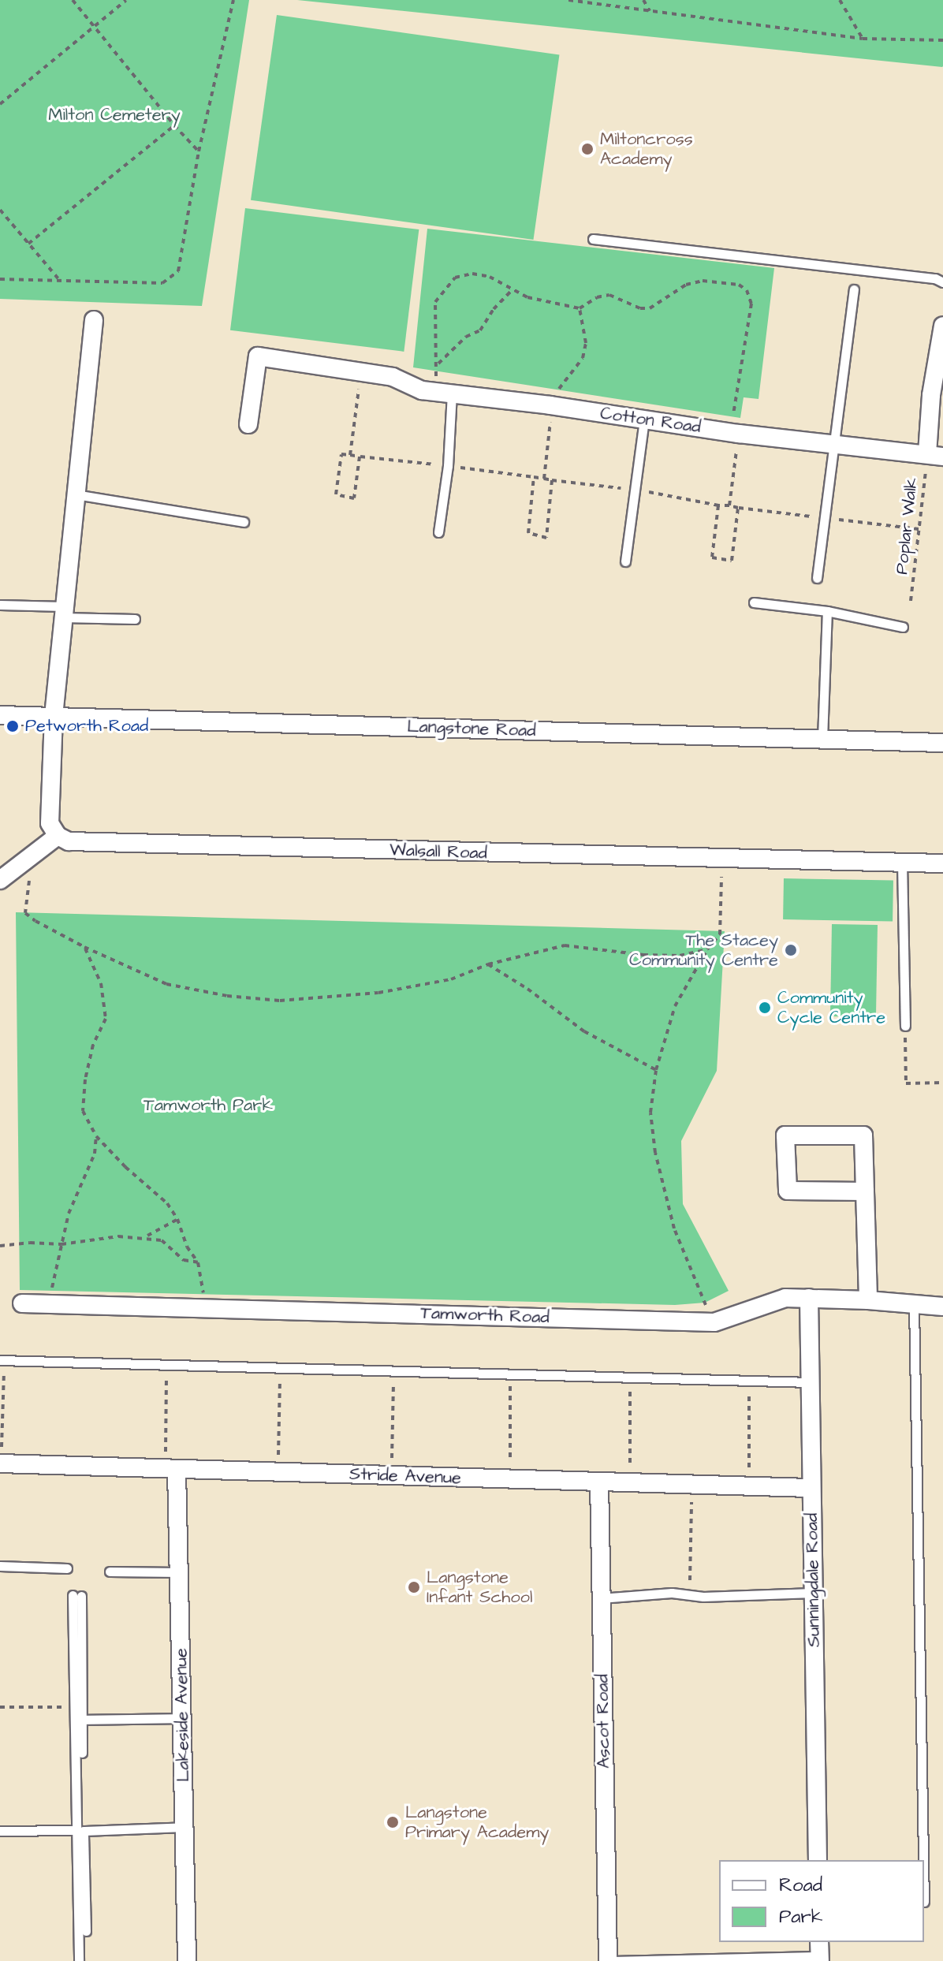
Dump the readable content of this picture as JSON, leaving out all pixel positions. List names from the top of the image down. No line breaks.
{"streets":{"street":["Cotton Road","Langstone Road","Walsall Road","Tamworth Road","Stride Avenue","Sunningdale Road","Lakeside Avenue","Ascot Road"],"path":["Poplar Walk"]},"crossings":[["Cotton Road","Poplar Walk"],["Tamworth Road","Sunningdale Road"],["Stride Avenue","Sunningdale Road"],["Stride Avenue","Lakeside Avenue"],["Stride Avenue","Ascot Road"]],"parks":["Milton Cemetery","Tamworth Park"],"places":["Miltoncross Academy","Petworth Road","The Stacey Community Centre","Community Cycle Centre","Langstone Infant School","Langstone Primary Academy"],"legend":["Road","Park"]}
